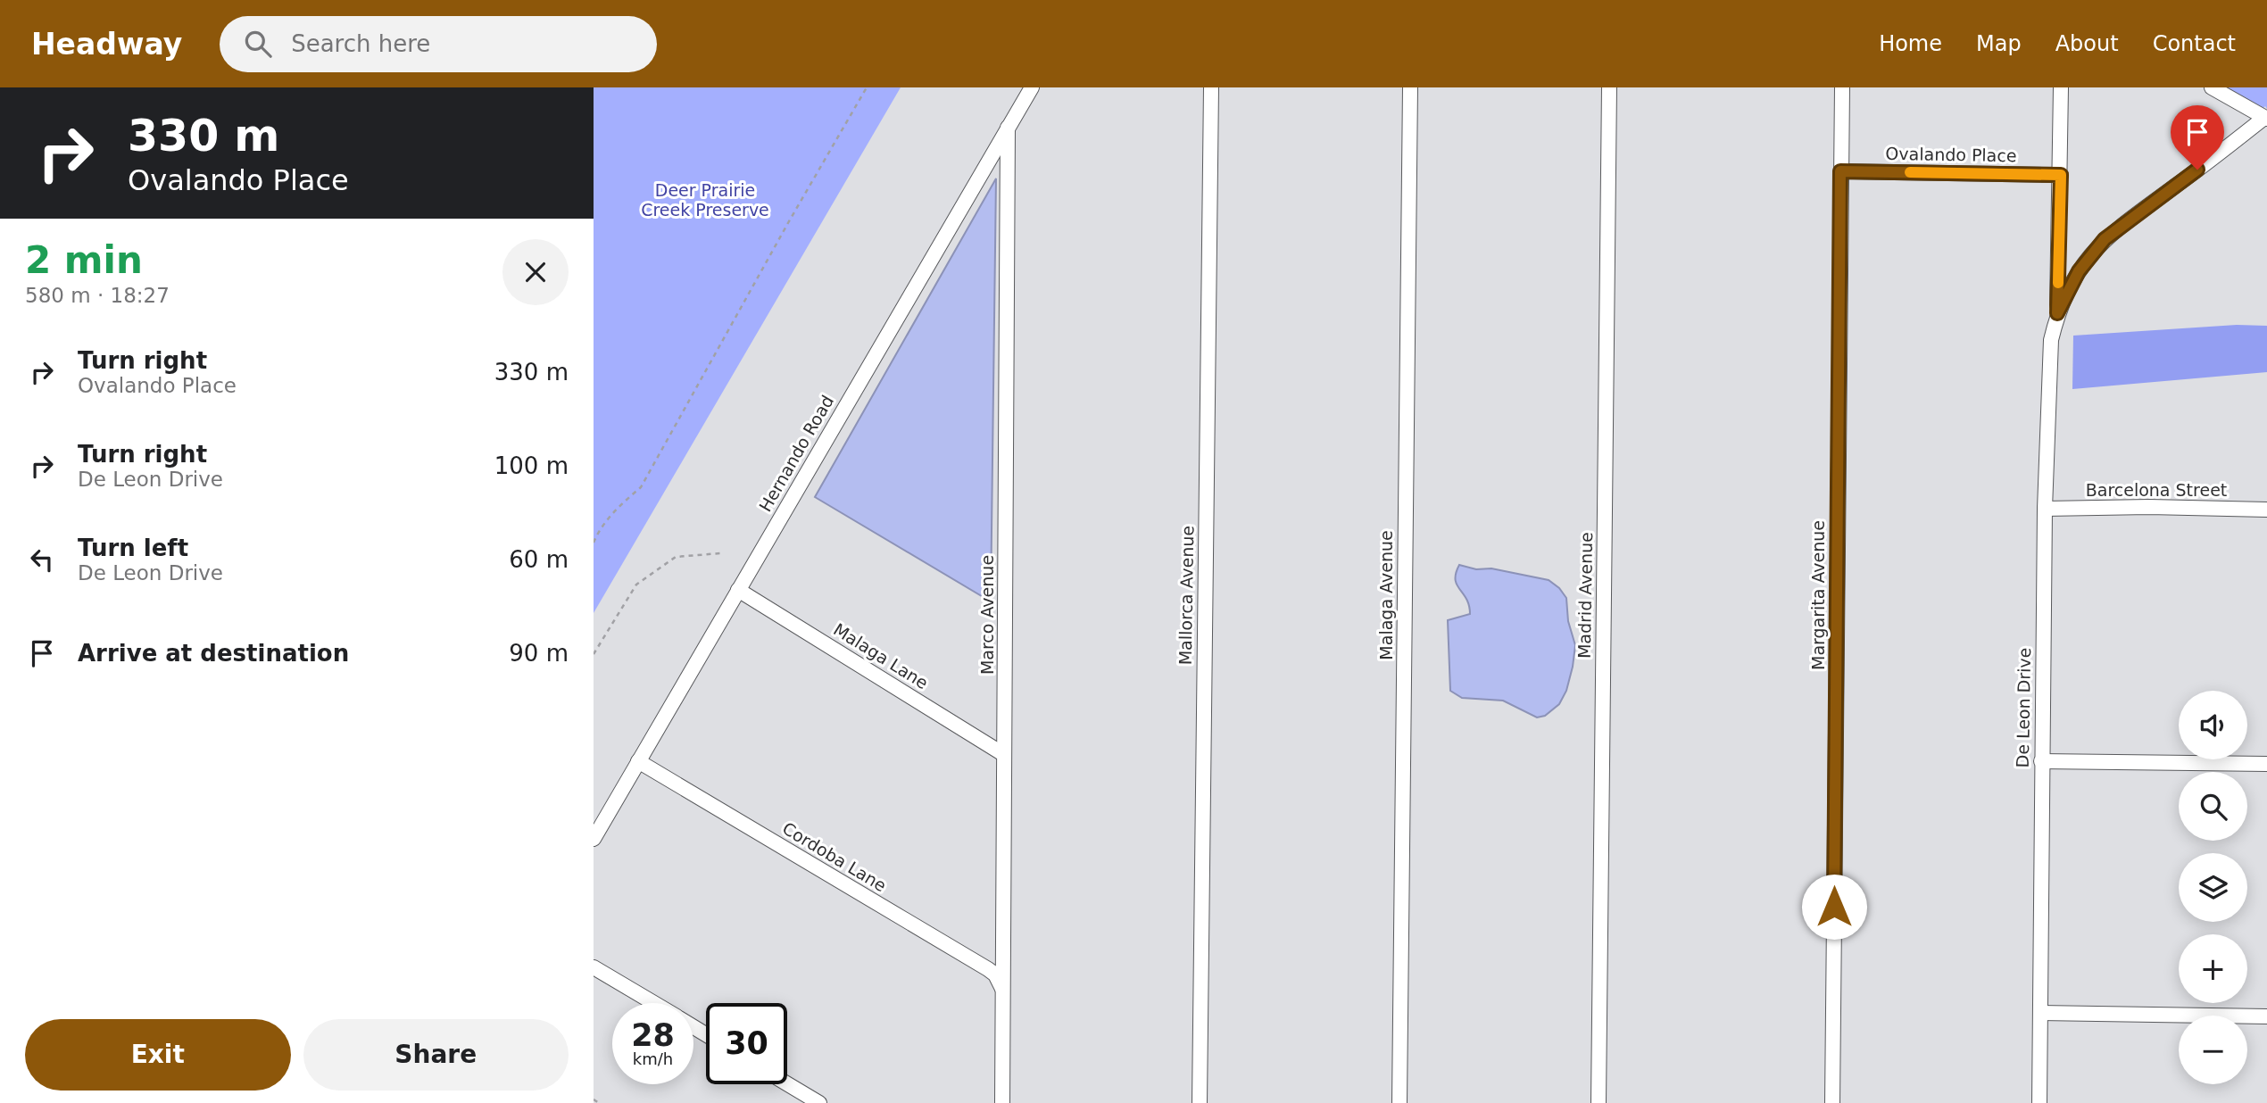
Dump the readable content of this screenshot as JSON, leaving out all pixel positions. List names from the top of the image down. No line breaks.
{"streets":{"street":["Ovalando Place","Hernando Road","Barcelona Street","Mallorca Avenue","Malaga Avenue","Madrid Avenue","Margarita Avenue","Marco Avenue","Malaga Lane","De Leon Drive","Cordoba Lane"]},"crossings":[["Ovalando Place","Margarita Avenue"],["Ovalando Place","De Leon Drive"],["Hernando Road","Marco Avenue"],["Hernando Road","Malaga Lane"],["Hernando Road","Cordoba Lane"],["Barcelona Street","De Leon Drive"],["Marco Avenue","Malaga Lane"],["Marco Avenue","Cordoba Lane"]],"parks":["Deer Prairie Creek Preserve"],"page":{"header":"Headway","search":"Search here","nav":["Home","Map","About","Contact"],"turn":["330 m","Ovalando Place"],"heading":["2 min","580 m · 18:27"],"list":[{"name":"Turn right","note":"Ovalando Place","value":"330 m"},{"name":"Turn right","note":"De Leon Drive","value":"100 m"},{"name":"Turn left","note":"De Leon Drive","value":"60 m"},{"name":"Arrive at destination","value":"90 m"}],"map_buttons":["+","−"],"speed":"28 km/h","limit":"30","buttons":["Exit","Share"]}}
